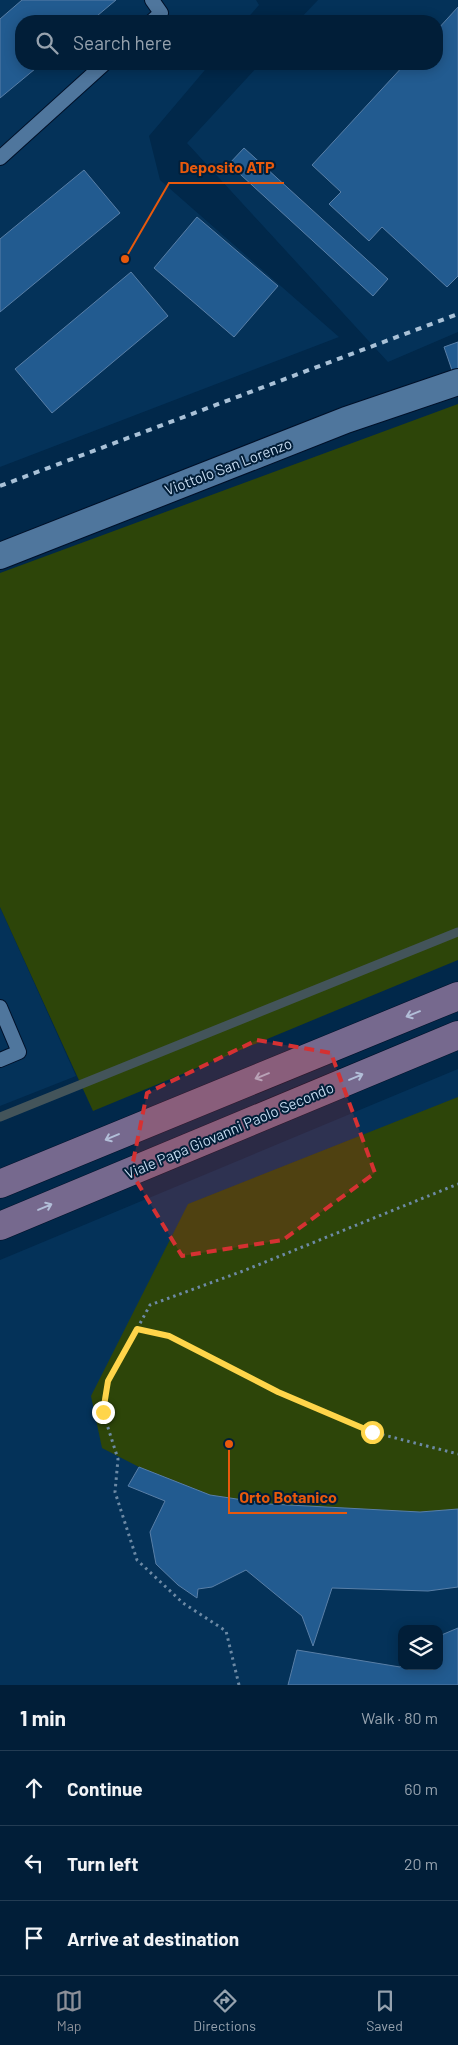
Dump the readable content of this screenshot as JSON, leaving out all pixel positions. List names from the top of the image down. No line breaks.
{"streets":{"main road":["Viale Papa Giovanni Paolo Secondo"],"street":["Viottolo San Lorenzo"]},"places":["Deposito ATP","Orto Botanico"],"page":{"search":"Search here","heading":["1 min","Walk · 80 m"],"list":[["Continue","60 m"],["Turn left","20 m"],"Arrive at destination"],"nav":["Map","Directions","Saved"]}}
